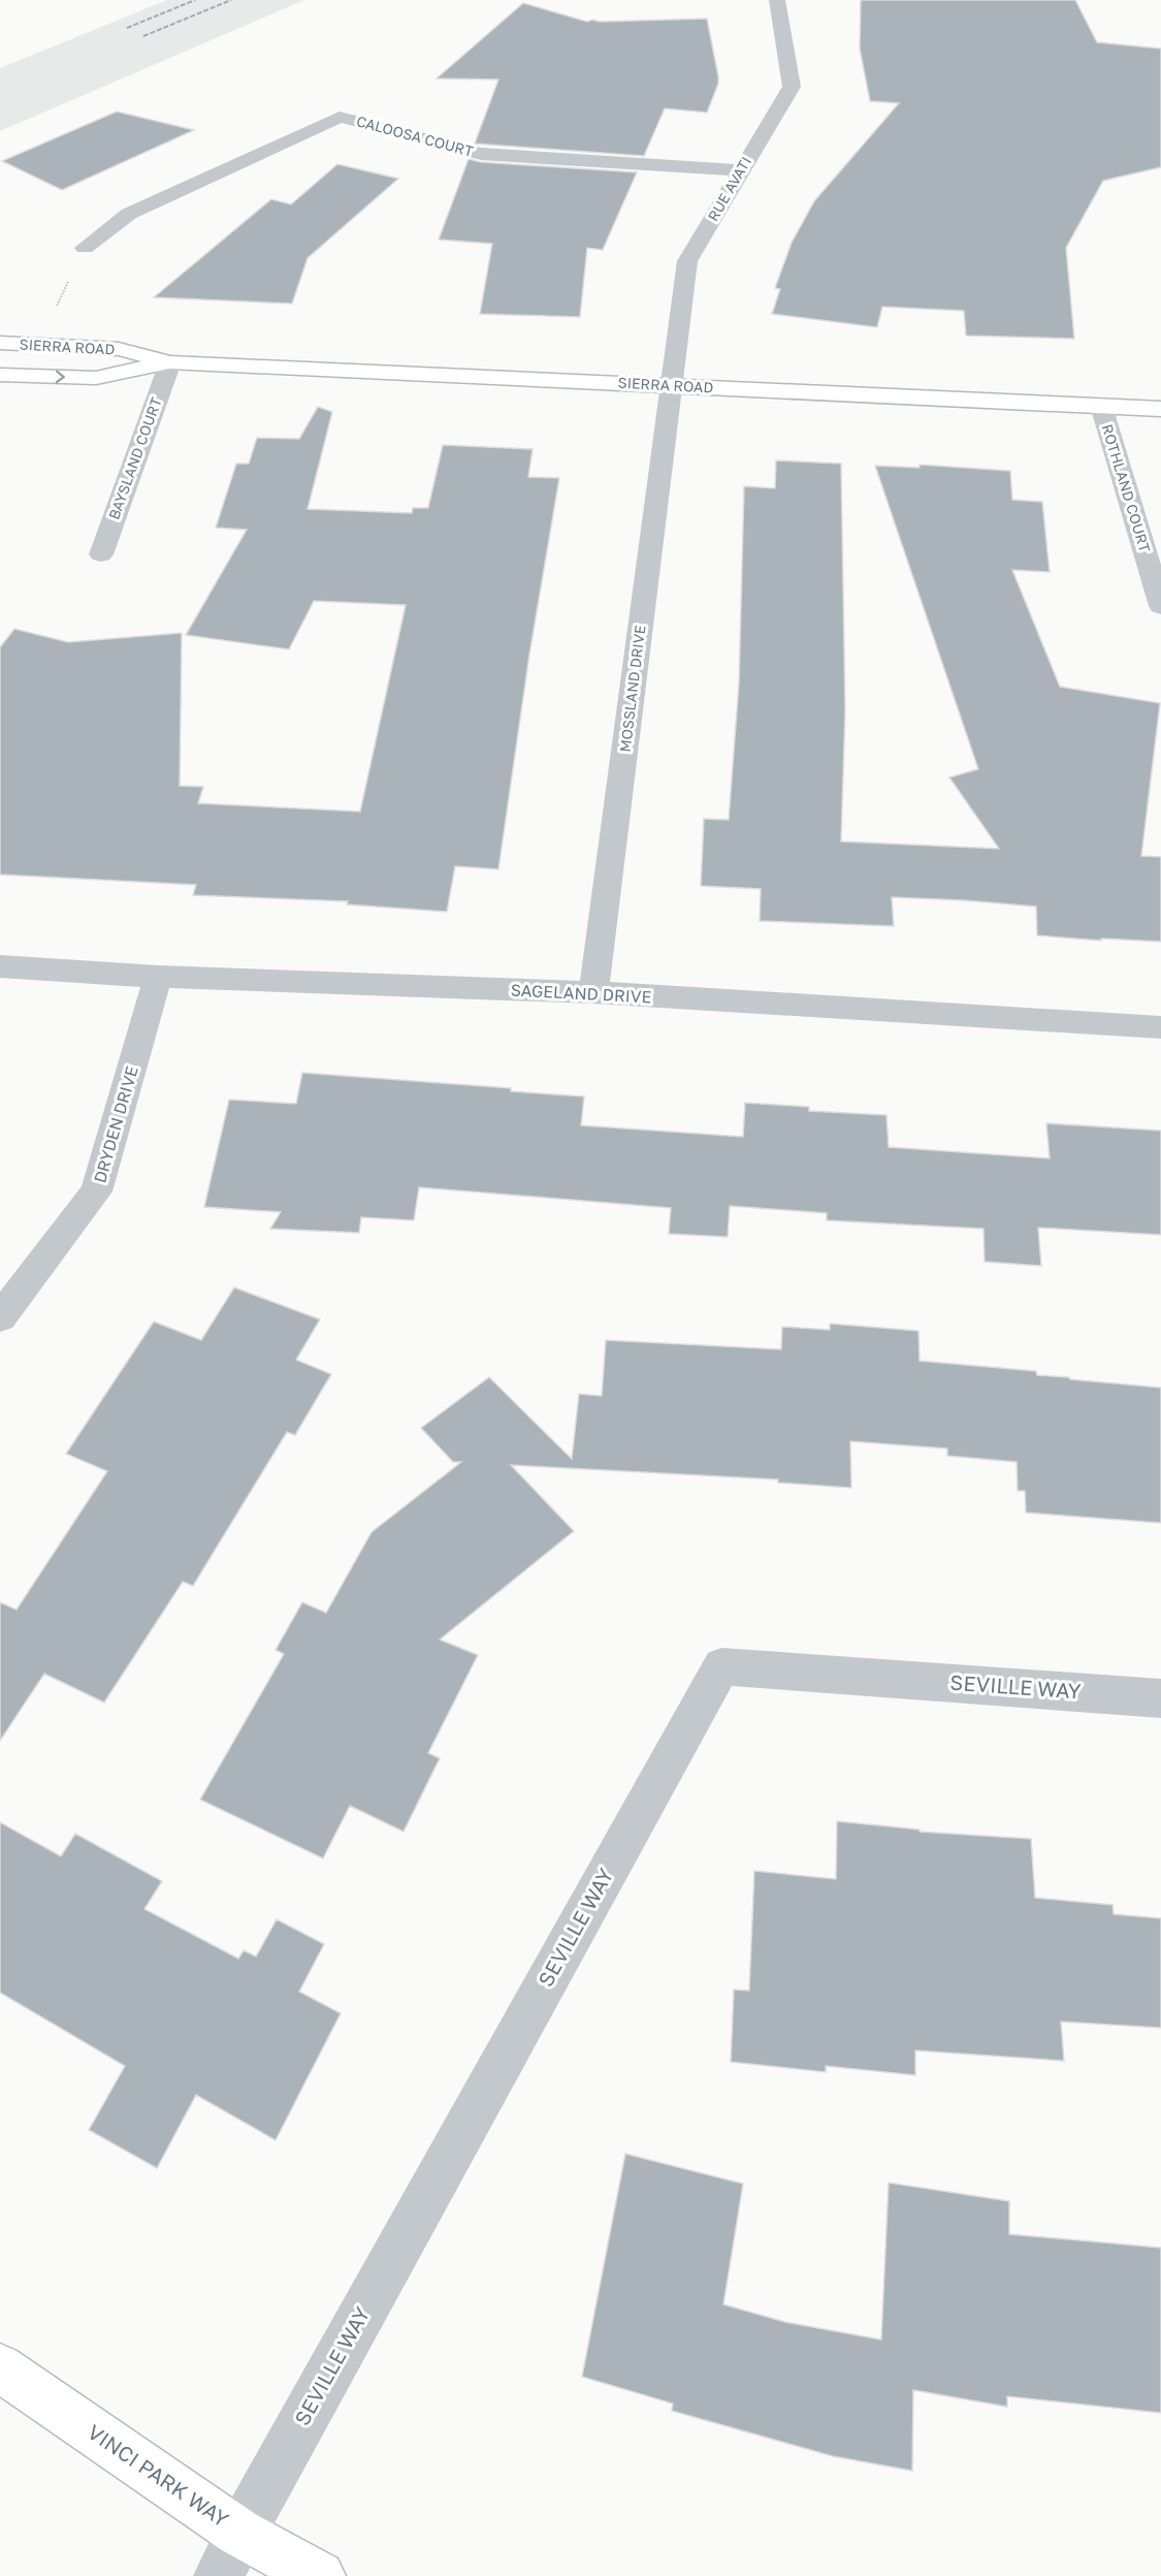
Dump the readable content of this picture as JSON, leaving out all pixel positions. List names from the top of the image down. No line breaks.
{"streets":{"main road":["SIERRA ROAD","VINCI PARK WAY"],"street":["CALOOSA COURT","RUE AVATI","BAYSLAND COURT","ROTHLAND COURT","MOSSLAND DRIVE","SAGELAND DRIVE","DRYDEN DRIVE","SEVILLE WAY"]},"crossings":[["CALOOSA COURT","RUE AVATI"],["RUE AVATI","SIERRA ROAD"],["RUE AVATI","MOSSLAND DRIVE"],["SIERRA ROAD","BAYSLAND COURT"],["SIERRA ROAD","ROTHLAND COURT"],["SIERRA ROAD","MOSSLAND DRIVE"],["MOSSLAND DRIVE","SAGELAND DRIVE"],["SAGELAND DRIVE","DRYDEN DRIVE"],["SEVILLE WAY","VINCI PARK WAY"]]}
